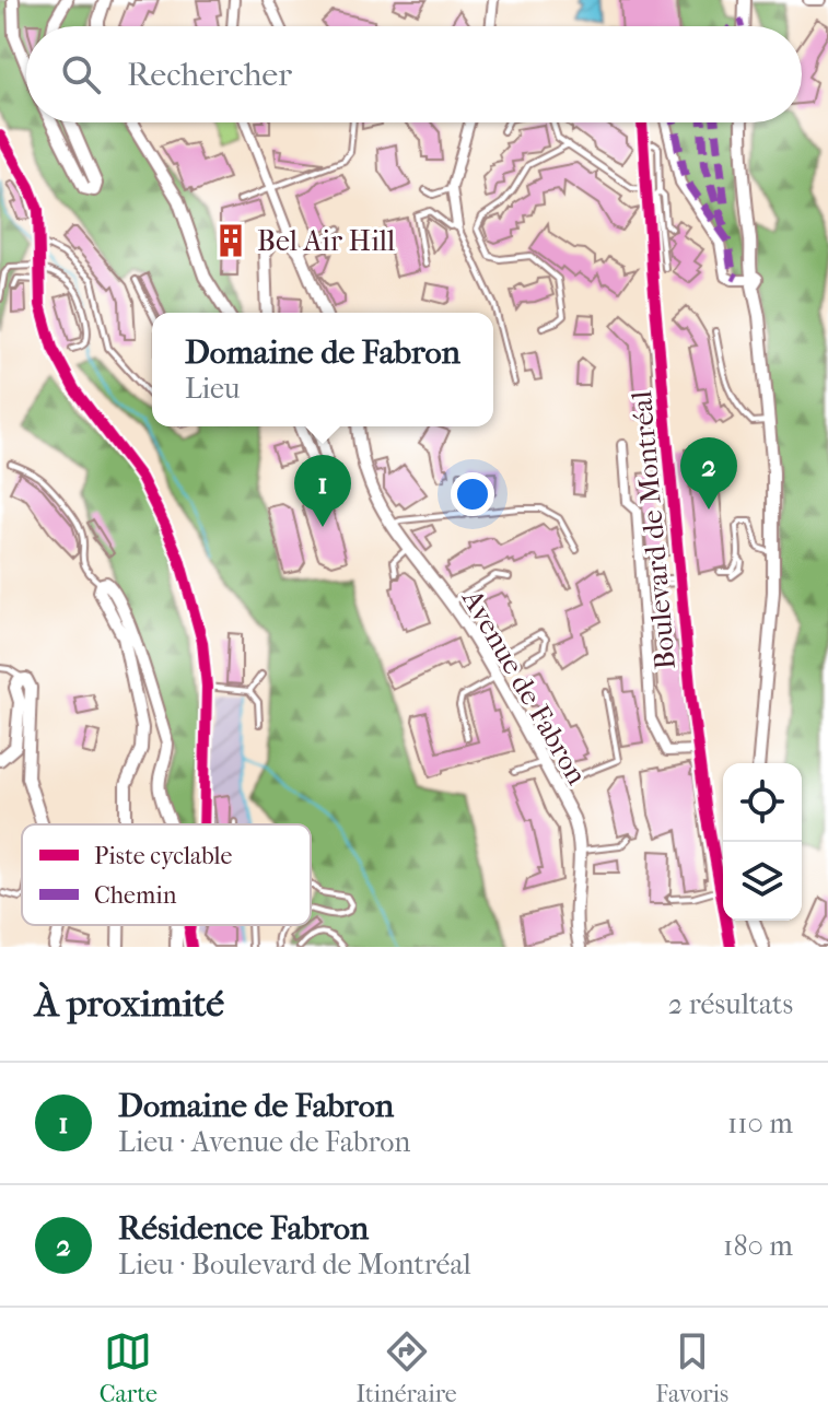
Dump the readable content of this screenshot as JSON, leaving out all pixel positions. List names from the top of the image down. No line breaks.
{"streets":{"street":["Boulevard de Montréal","Avenue de Fabron"]},"places":{"building":["Bel Air Hill"]},"legend":["Piste cyclable","Chemin"],"page":{"search":"Rechercher","popup":["Domaine de Fabron","Lieu"],"pins":["2","1"],"heading":["À proximité","2 résultats"],"list":[{"mark":"1","name":"Domaine de Fabron","note":"Lieu · Avenue de Fabron","value":"110 m"},{"mark":"2","name":"Résidence Fabron","note":"Lieu · Boulevard de Montréal","value":"180 m"}],"nav":["Carte","Itinéraire","Favoris"]}}
